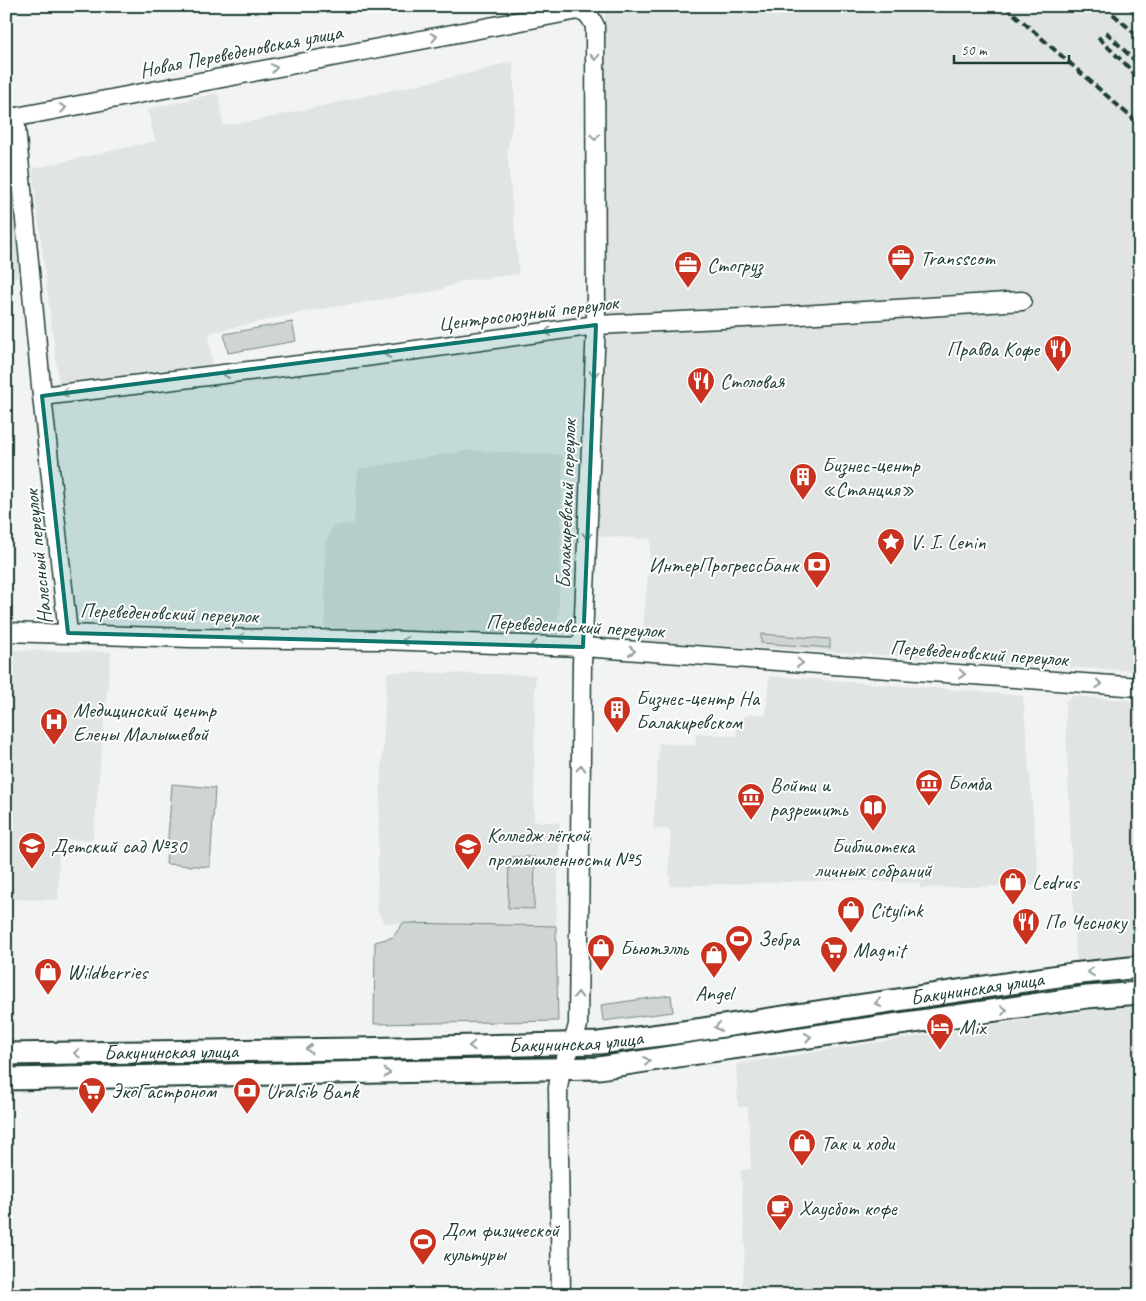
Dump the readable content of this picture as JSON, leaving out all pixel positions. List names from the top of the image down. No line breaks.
{"streets":{"main road":["Бакунинская улица"],"street":["Новая Переведеновская улица","Центросоюзный переулок","Балакиревский переулок","Налесный переулок","Переведеновский переулок"]},"crossings":[["Новая Переведеновская улица","Балакиревский переулок"],["Новая Переведеновская улица","Налесный переулок"],["Центросоюзный переулок","Балакиревский переулок"],["Центросоюзный переулок","Налесный переулок"],["Балакиревский переулок","Переведеновский переулок"],["Балакиревский переулок","Бакунинская улица"],["Налесный переулок","Переведеновский переулок"]],"one_way":["Новая Переведеновская улица","Центросоюзный переулок"],"places":{"office":["Transscom","Стогруз"],"restaurant":["Правда Кофе","Столовая","По Чесноку"],"building":["Бизнес-центр «Станция»","Бизнес-центр На Балакиревском"],"place":["V. I. Lenin"],"bank":["ИнтерПрогрессБанк","Uralsib Bank"],"hospital":["Медицинский центр Елены Малышевой"],"museum":["Бомба","Войти и разрешить"],"library":["Библиотека личных собраний"],"school or university":["Детский сад №30","Колледж лёгкой промышленности №5"],"shop":["Ledrus","Citylink","Бьютэлль","Angel","Wildberries","Так и ходи"],"sports":["Зебра","Дом физической культуры"],"supermarket":["Magnit","ЭкоГастроном"],"hotel":["Mix"],"cafe":["Хаусбот кофе"]},"scale_bar":"50 m"}
